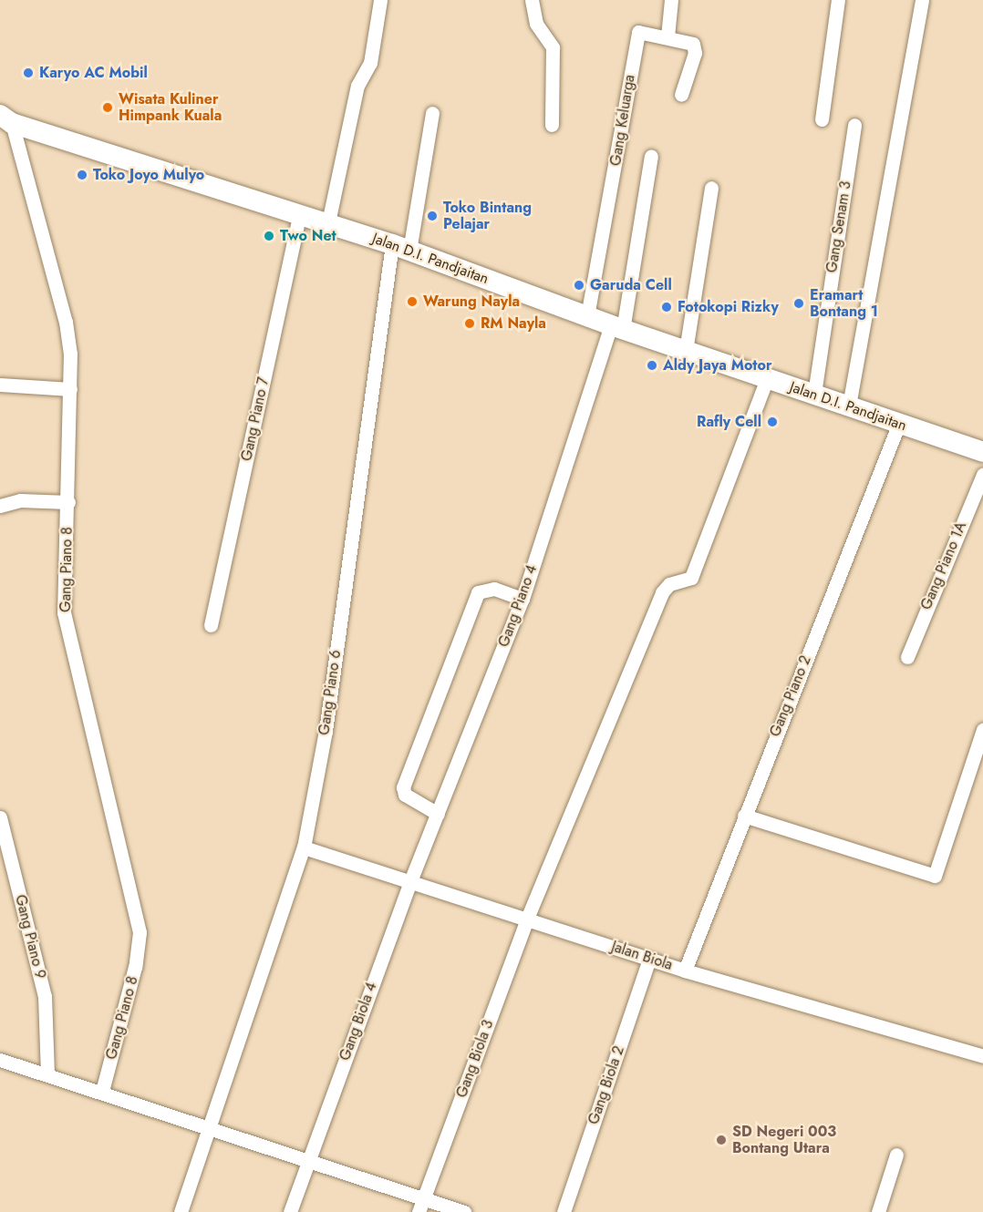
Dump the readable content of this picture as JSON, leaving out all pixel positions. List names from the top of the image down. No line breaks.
{"streets":{"main road":["Jalan D.I. Pandjaitan"],"street":["Gang Keluarga","Gang Senam 3","Gang Piano 7","Gang Piano 1A","Gang Piano 8","Gang Piano 4","Gang Piano 6","Gang Piano 2","Gang Piano 9","Jalan Biola","Gang Biola 4","Gang Biola 3","Gang Biola 2"]},"crossings":[["Gang Keluarga","Jalan D.I. Pandjaitan"],["Gang Senam 3","Jalan D.I. Pandjaitan"],["Jalan D.I. Pandjaitan","Gang Piano 7"],["Jalan D.I. Pandjaitan","Gang Piano 8"],["Jalan D.I. Pandjaitan","Gang Piano 4"],["Jalan D.I. Pandjaitan","Gang Piano 6"],["Jalan D.I. Pandjaitan","Gang Piano 2"],["Jalan D.I. Pandjaitan","Gang Biola 3"],["Gang Piano 4","Jalan Biola"],["Gang Piano 4","Gang Biola 4"],["Gang Piano 6","Jalan Biola"],["Gang Piano 2","Jalan Biola"],["Jalan Biola","Gang Biola 4"],["Jalan Biola","Gang Biola 3"],["Jalan Biola","Gang Biola 2"]],"places":["Karyo AC Mobil","Wisata Kuliner Himpank Kuala","Toko Joyo Mulyo","Toko Bintang Pelajar","Two Net","Garuda Cell","Warung Nayla","Eramart Bontang 1","Fotokopi Rizky","RM Nayla","Aldy Jaya Motor","Rafly Cell","SD Negeri 003 Bontang Utara"]}
